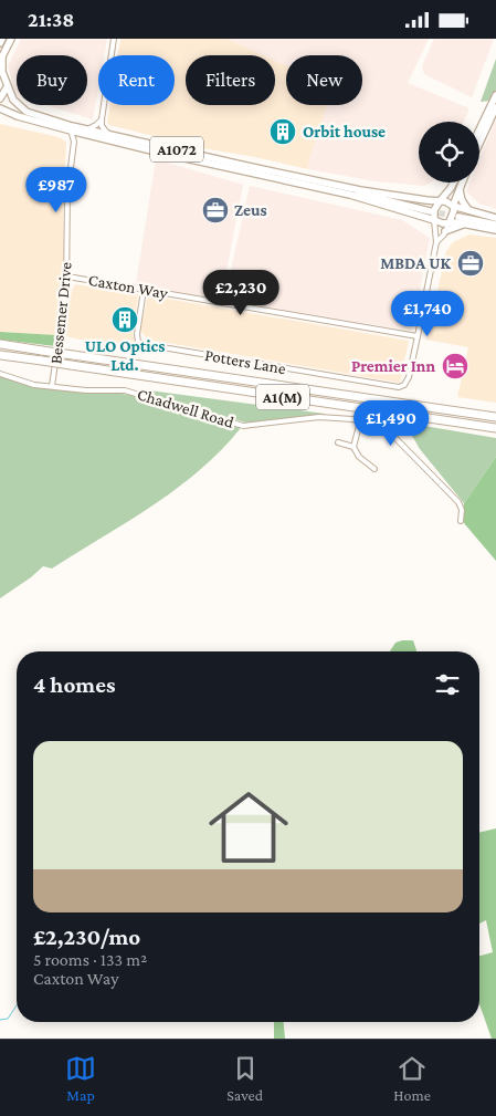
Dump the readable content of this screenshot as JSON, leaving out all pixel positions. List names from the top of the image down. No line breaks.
{"streets":{"highway":["A1(M)"],"main road":["A1072"],"street":["Caxton Way","Bessemer Drive","Potters Lane","Chadwell Road"]},"crossings":[["A1072","Bessemer Drive"],["Caxton Way","Bessemer Drive"],["Caxton Way","Potters Lane"],["Bessemer Drive","Chadwell Road"]],"places":{"building":["Orbit house","ULO Optics Ltd."],"office":["Zeus","MBDA UK"],"hotel":["Premier Inn"]},"page":{"status":"21:38","chip":["Buy","Rent","Filters","New"],"price":["£987","£2,230","£1,740","£1,490"],"heading":"4 homes","list":[{"name":"£2,230/mo","note":"5 rooms · 133 m² · Caxton Way"}],"tabs":["Map","Saved","Home"]}}
